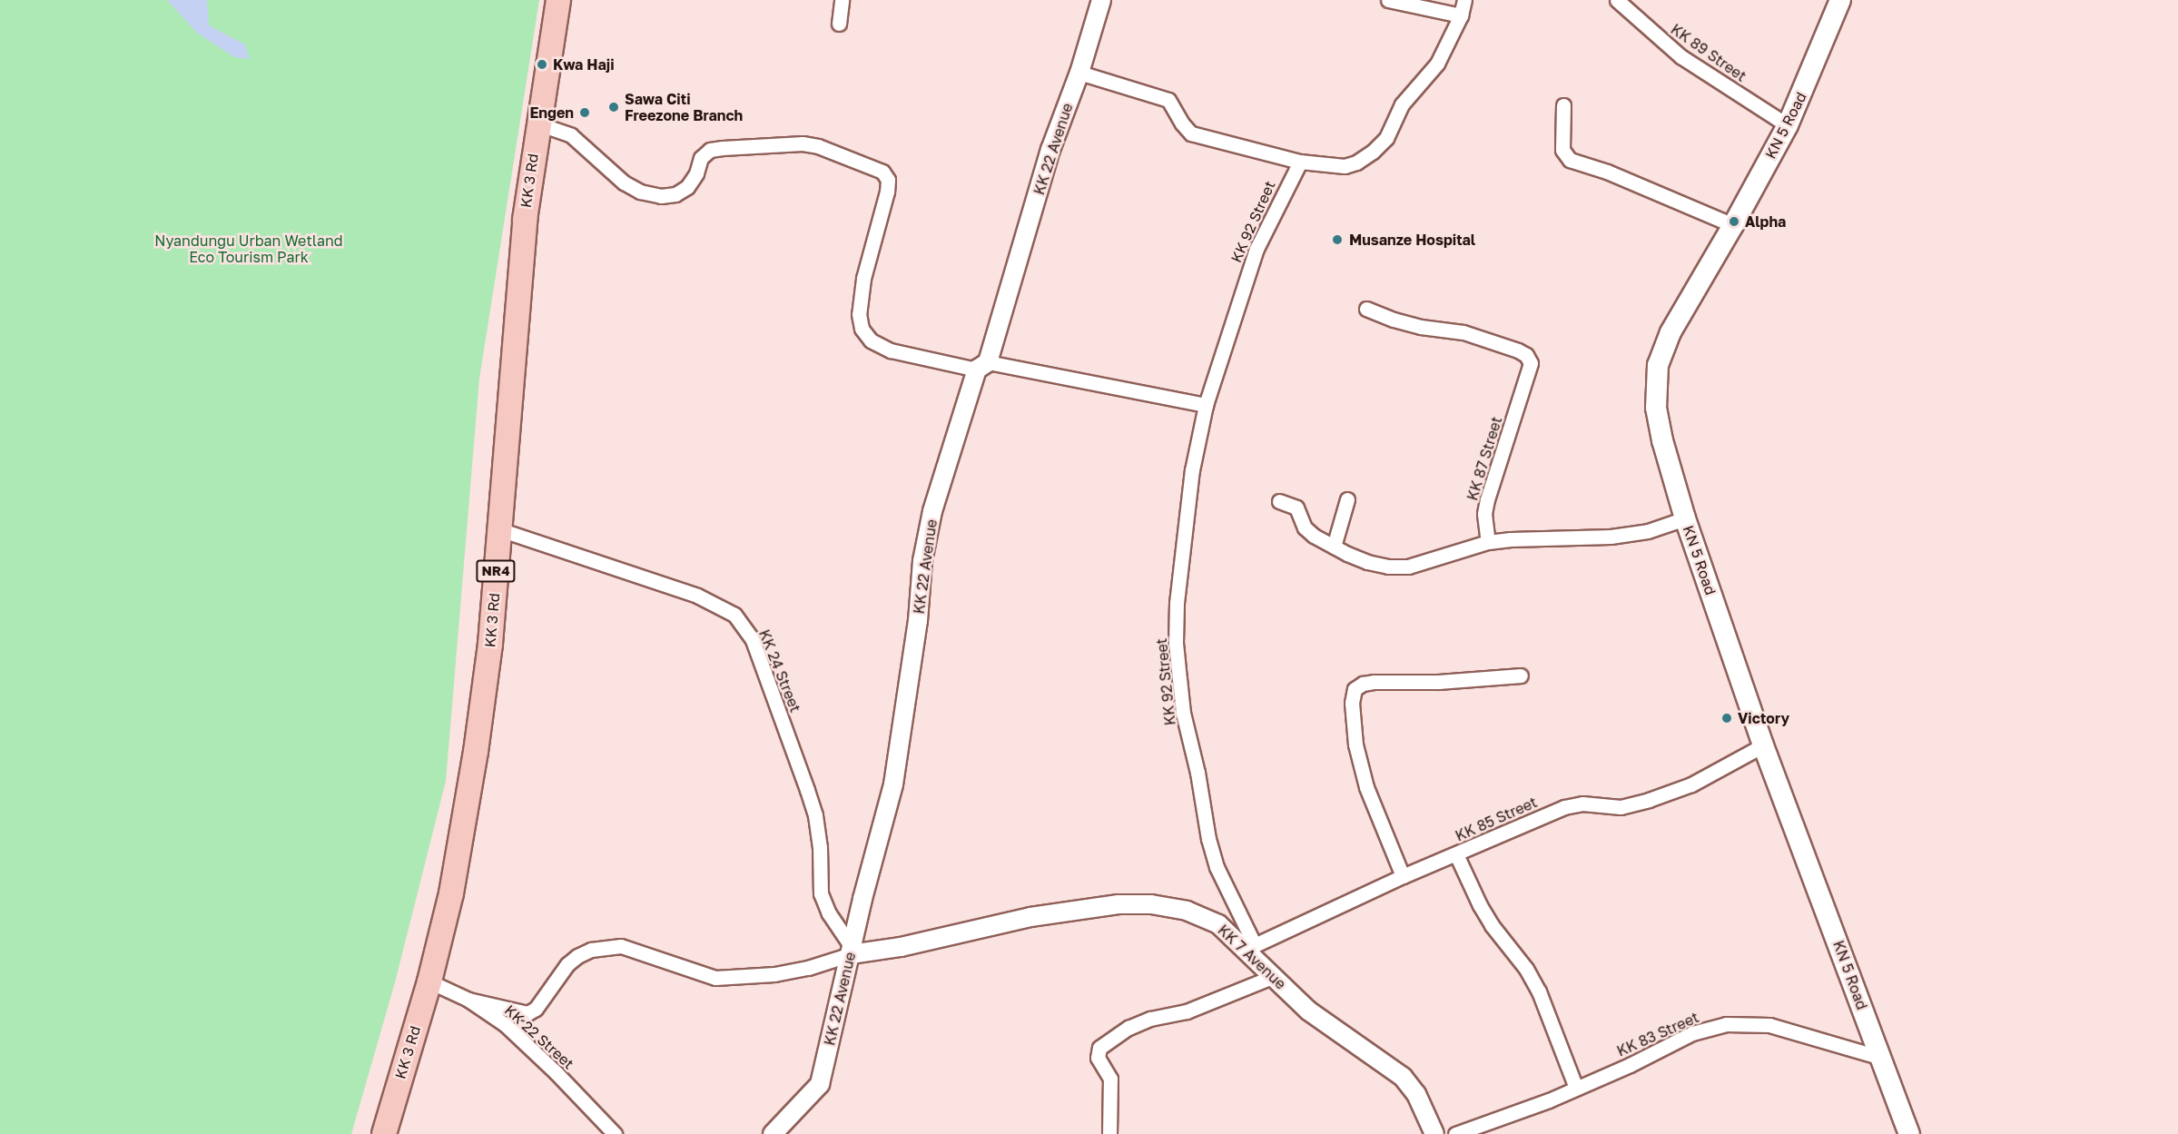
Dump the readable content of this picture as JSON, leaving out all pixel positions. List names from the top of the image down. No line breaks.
{"streets":{"highway":["KK 3 Rd","NR4"],"main road":["KN 5 Road"],"street":["KK 89 Street","KK 22 Avenue","KK 92 Street","KK 87 Street","KK 24 Street","KK 85 Street","KK 7 Avenue","KK 83 Street","KK 22 Street"]},"crossings":[["KK 89 Street","KN 5 Road"],["KN 5 Road","KK 85 Street"],["KN 5 Road","KK 83 Street"],["KK 22 Avenue","KK 24 Street"],["KK 22 Avenue","KK 7 Avenue"],["KK 3 Rd","KK 24 Street"],["KK 3 Rd","KK 22 Street"],["KK 92 Street","KK 85 Street"],["KK 92 Street","KK 7 Avenue"],["KK 24 Street","KK 7 Avenue"],["KK 85 Street","KK 7 Avenue"]],"parks":["Nyandungu Urban Wetland Eco Tourism Park"],"places":["Kwa Haji","Sawa Citi Freezone Branch","Engen","Alpha","Musanze Hospital","Victory"]}
